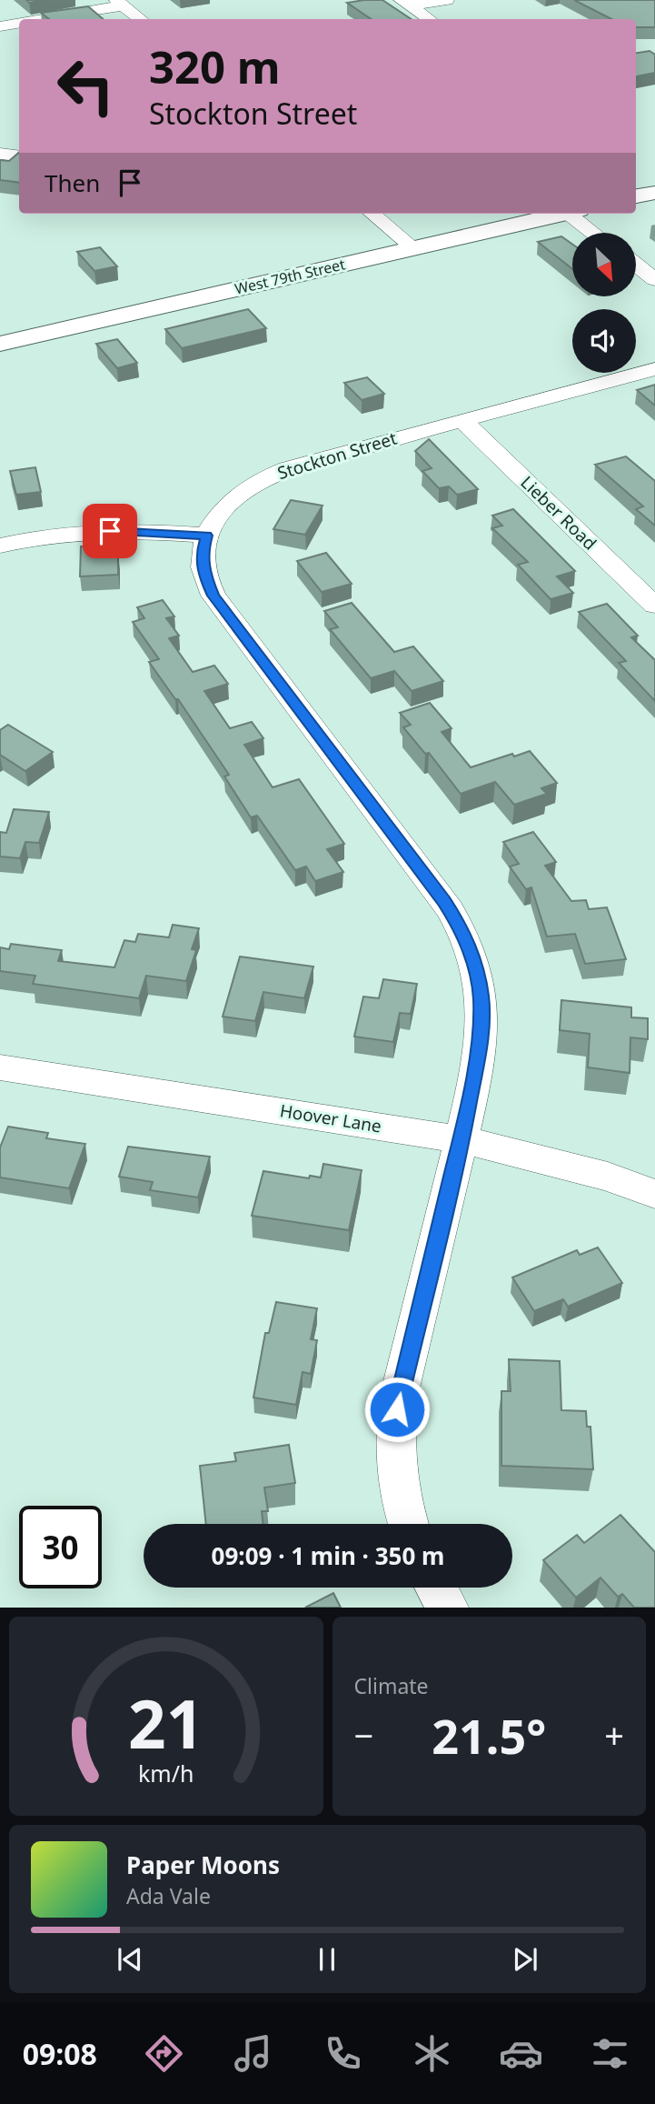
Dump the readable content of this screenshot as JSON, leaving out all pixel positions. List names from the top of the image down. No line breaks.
{"streets":{"main road":["West 79th Street"],"street":["Stockton Street","Lieber Road","Hoover Lane"]},"crossings":[["Stockton Street","Lieber Road"]],"north":"bottom right","page":{"turn":["320 m","Stockton Street"],"then":"Then","limit":"30","trip":"09:09 · 1 min · 350 m","tile":"Climate","heat":["−","21.5°","+"],"song":["Paper Moons","Ada Vale"],"tabs":"09:08","gauge":["21","km/h"]}}
